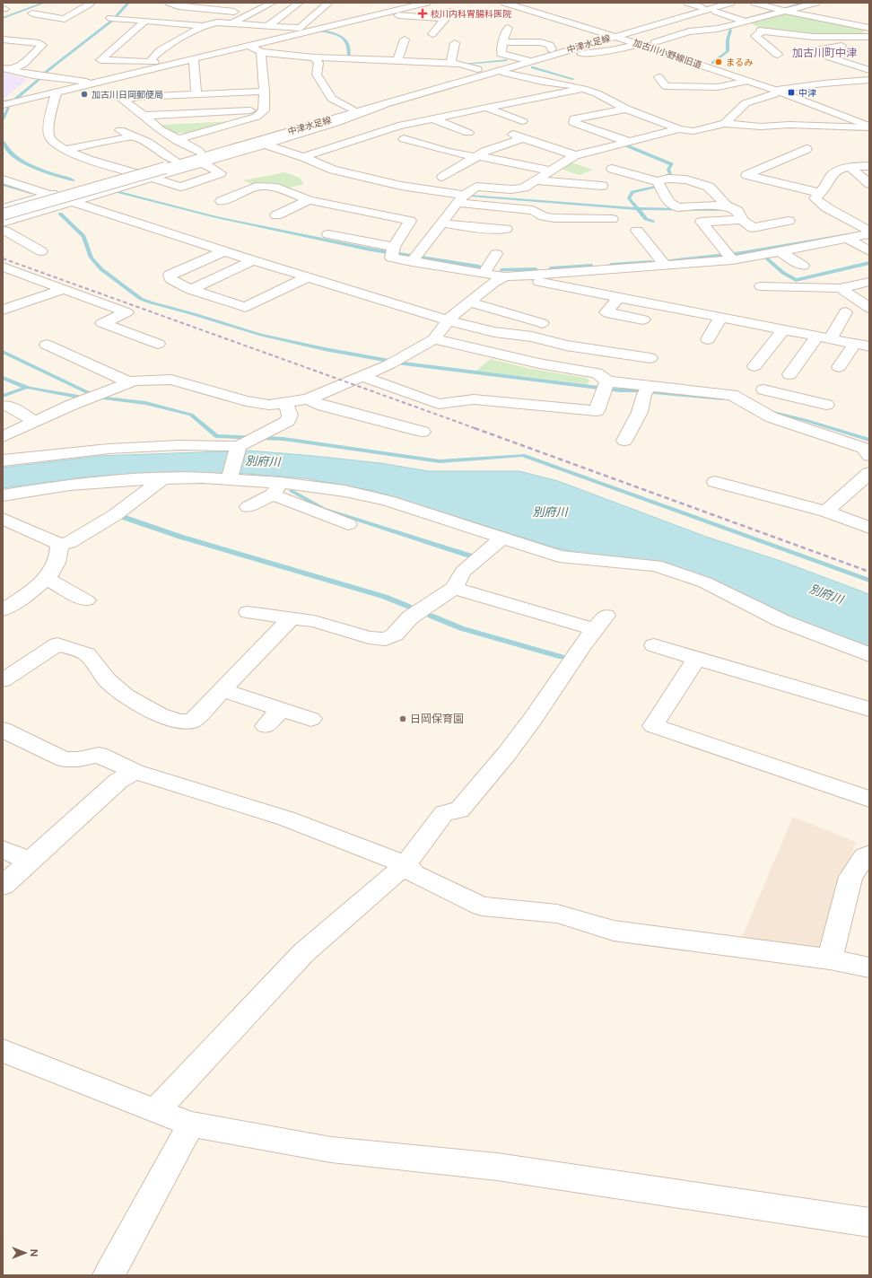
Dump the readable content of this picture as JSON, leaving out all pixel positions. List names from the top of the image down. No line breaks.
{"streets":{"street":["中津水足線","加古川小野線旧道"]},"crossings":[["中津水足線","加古川小野線旧道"]],"districts":["加古川町中津"],"water":["別府川"],"places":{"health":["枝川内科胃腸科医院"],"other":["まるみ","加古川日岡郵便局","日岡保育園"],"transit":["中津"]},"north":"right"}
